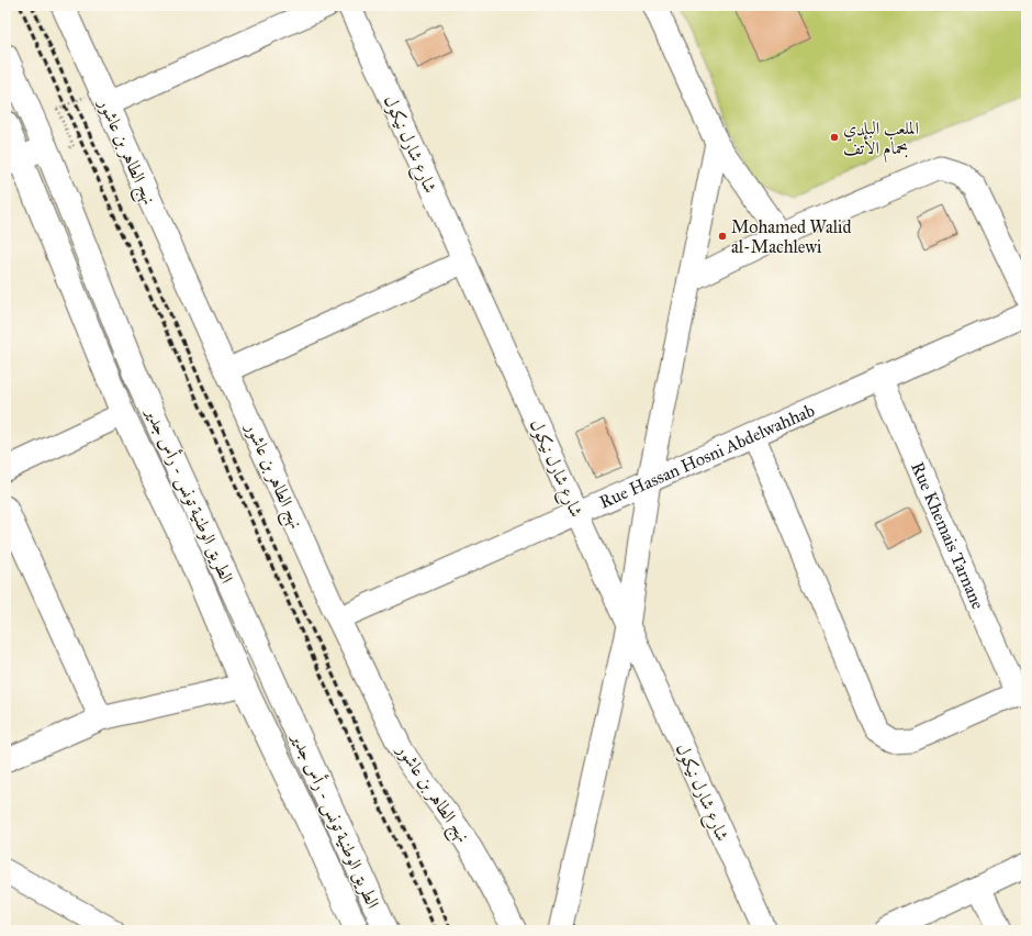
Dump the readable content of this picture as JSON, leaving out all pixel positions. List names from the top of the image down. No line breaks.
{"streets":{"highway":["الطريق الوطنية تونس - رأس جدير"],"street":["شارع شارل نيكول","نهج الطاهر بن عاشور","Rue Hassan Hosni Abdelwahhab","Rue Khemais Tarnane"]},"crossings":[["شارع شارل نيكول","Rue Hassan Hosni Abdelwahhab"],["نهج الطاهر بن عاشور","Rue Hassan Hosni Abdelwahhab"],["Rue Hassan Hosni Abdelwahhab","Rue Khemais Tarnane"]],"places":["الملعب البلدي بحمام الأتف","Mohamed Walid al-Machlewi"]}
